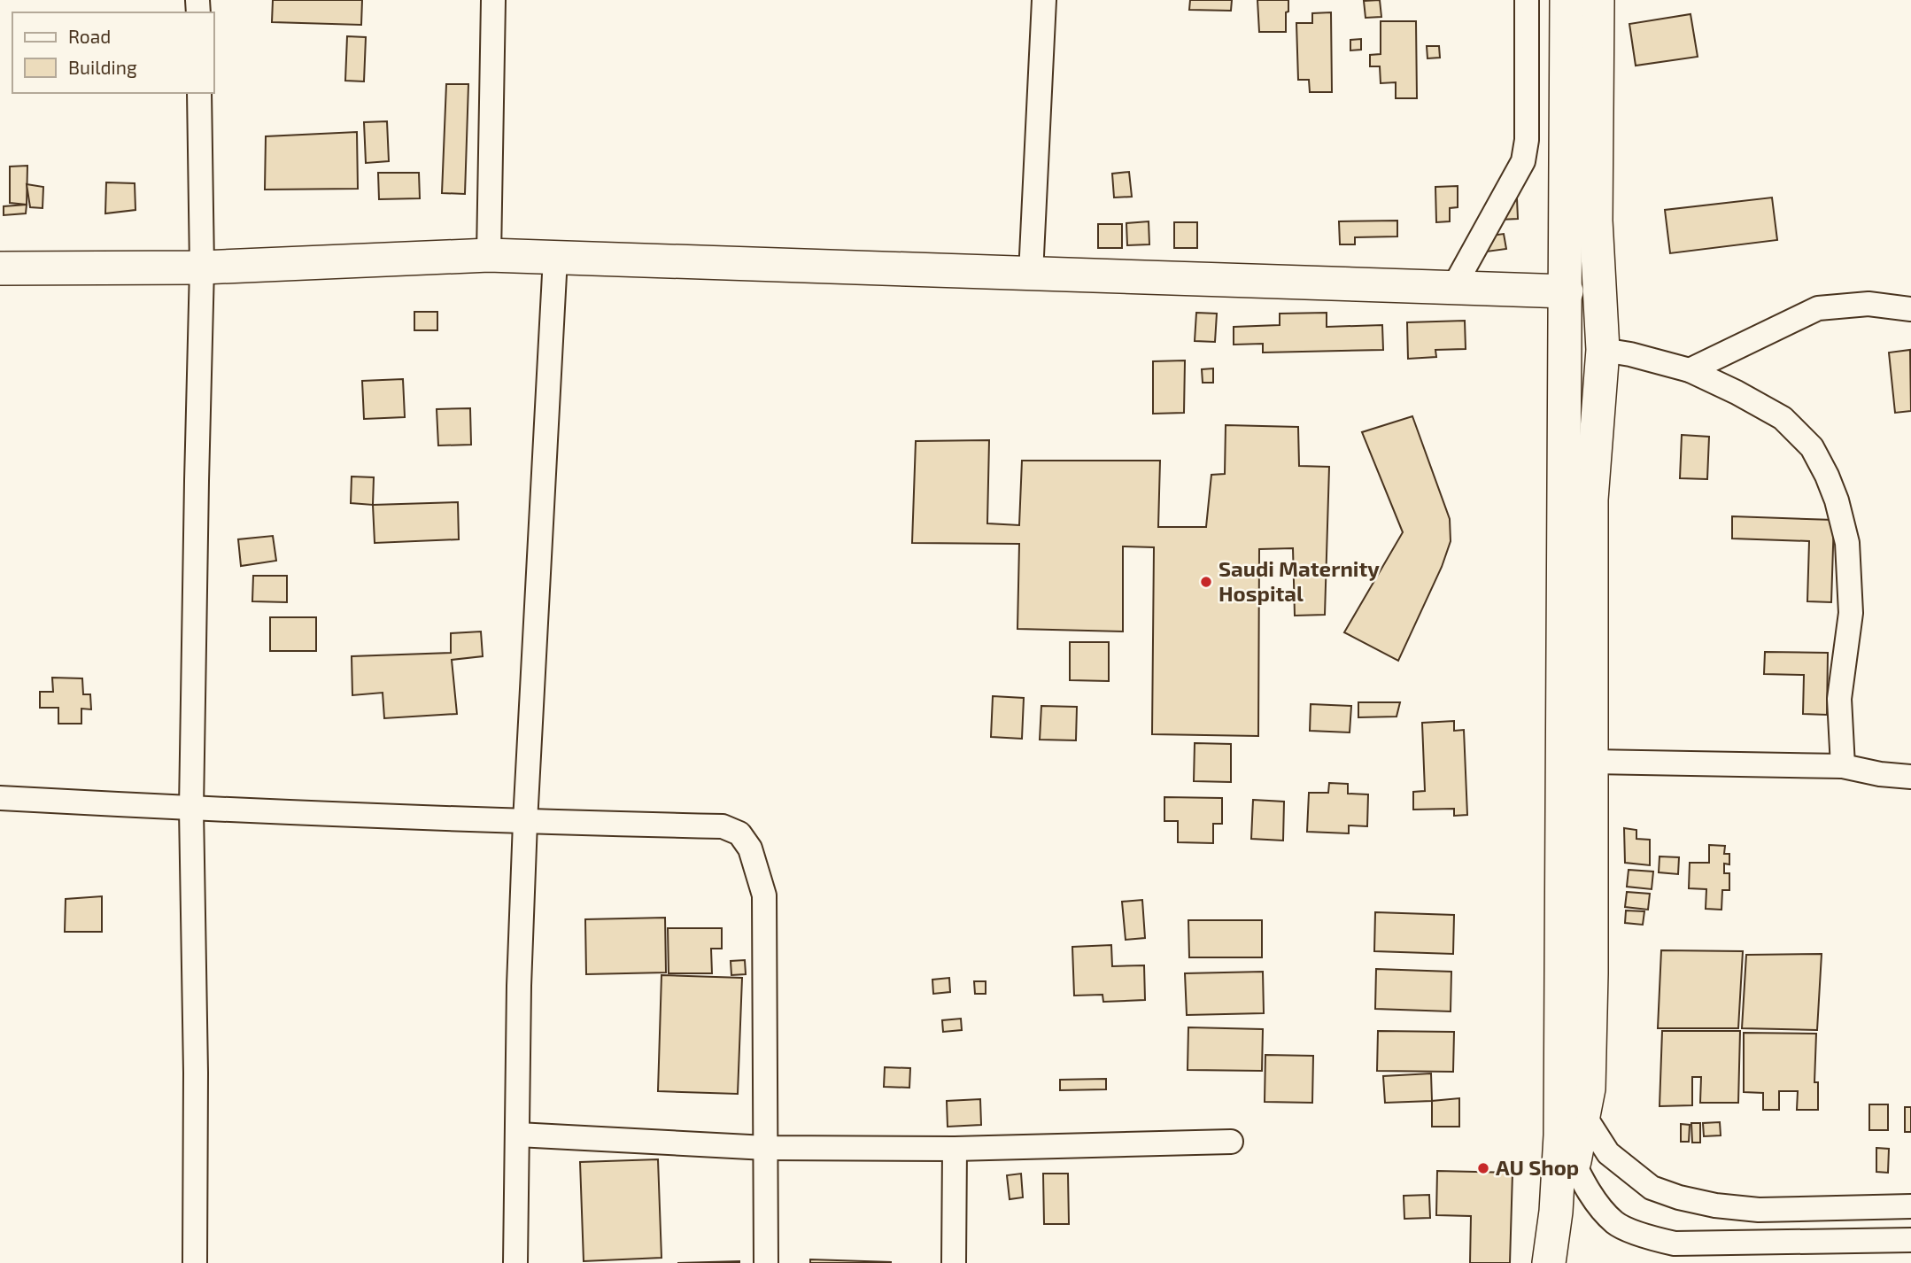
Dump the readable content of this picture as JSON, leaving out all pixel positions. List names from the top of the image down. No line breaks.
{"places":["Saudi Maternity Hospital","AU Shop"],"legend":["Road","Building"]}
